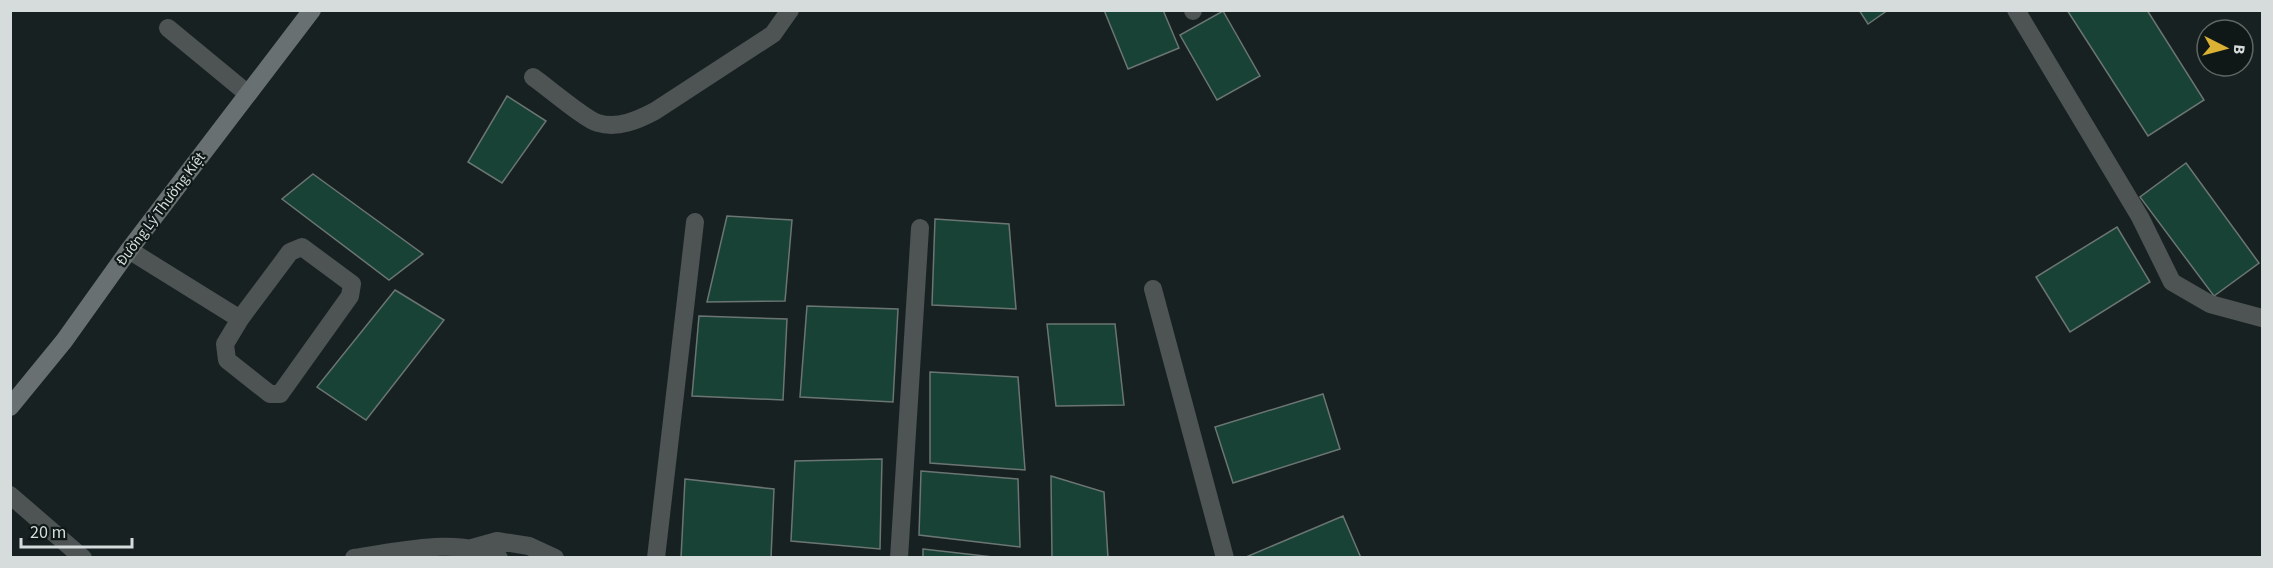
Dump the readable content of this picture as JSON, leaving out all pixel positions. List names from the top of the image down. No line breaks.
{"streets":{"main road":["Đường Lý Thường Kiệt"]},"scale_bar":"20 m","north":"right"}
